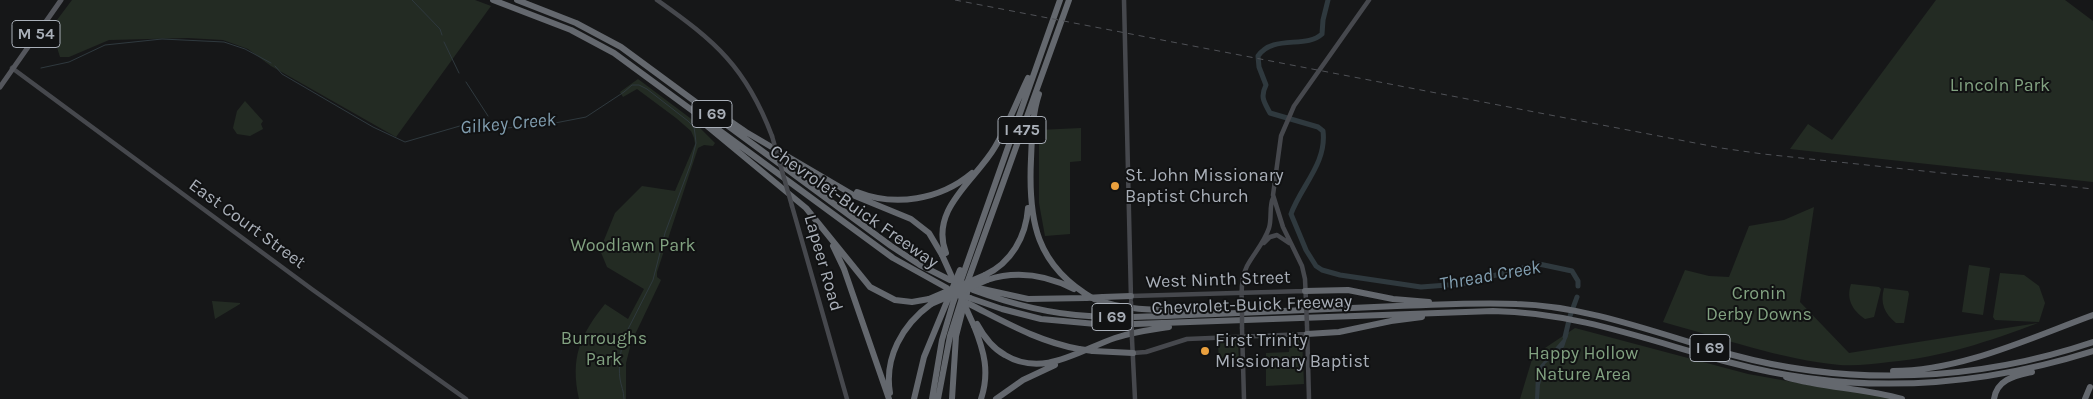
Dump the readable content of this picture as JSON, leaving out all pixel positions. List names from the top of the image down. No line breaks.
{"streets":{"highway":["I 69","I 475","Chevrolet-Buick Freeway"],"main road":["M 54","East Court Street","Lapeer Road","West Ninth Street"]},"crossings":[["M 54","East Court Street"]],"water":["Gilkey Creek","Thread Creek"],"parks":["Lincoln Park","Woodlawn Park","Cronin Derby Downs","Burroughs Park","Happy Hollow Nature Area"],"places":["St. John Missionary Baptist Church","First Trinity Missionary Baptist"]}
